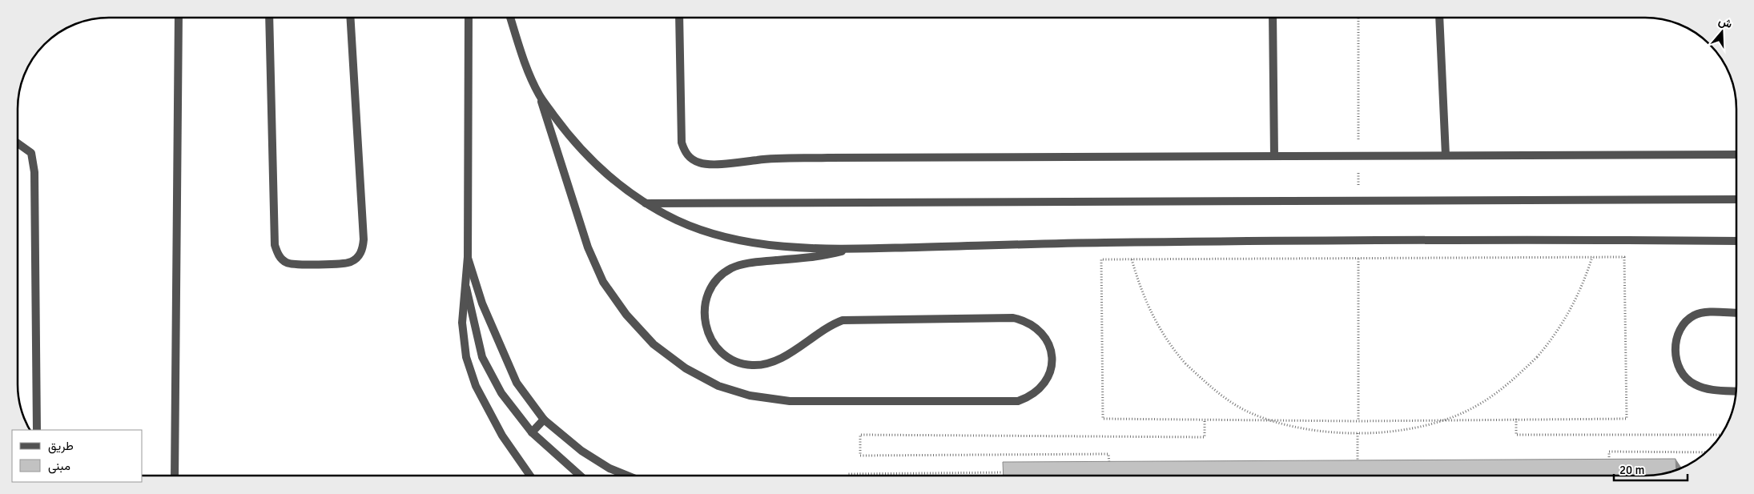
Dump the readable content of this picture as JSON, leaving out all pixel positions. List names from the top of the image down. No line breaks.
{"legend":["طريق","مبنى"],"scale_bar":"20 m","north":"top"}
